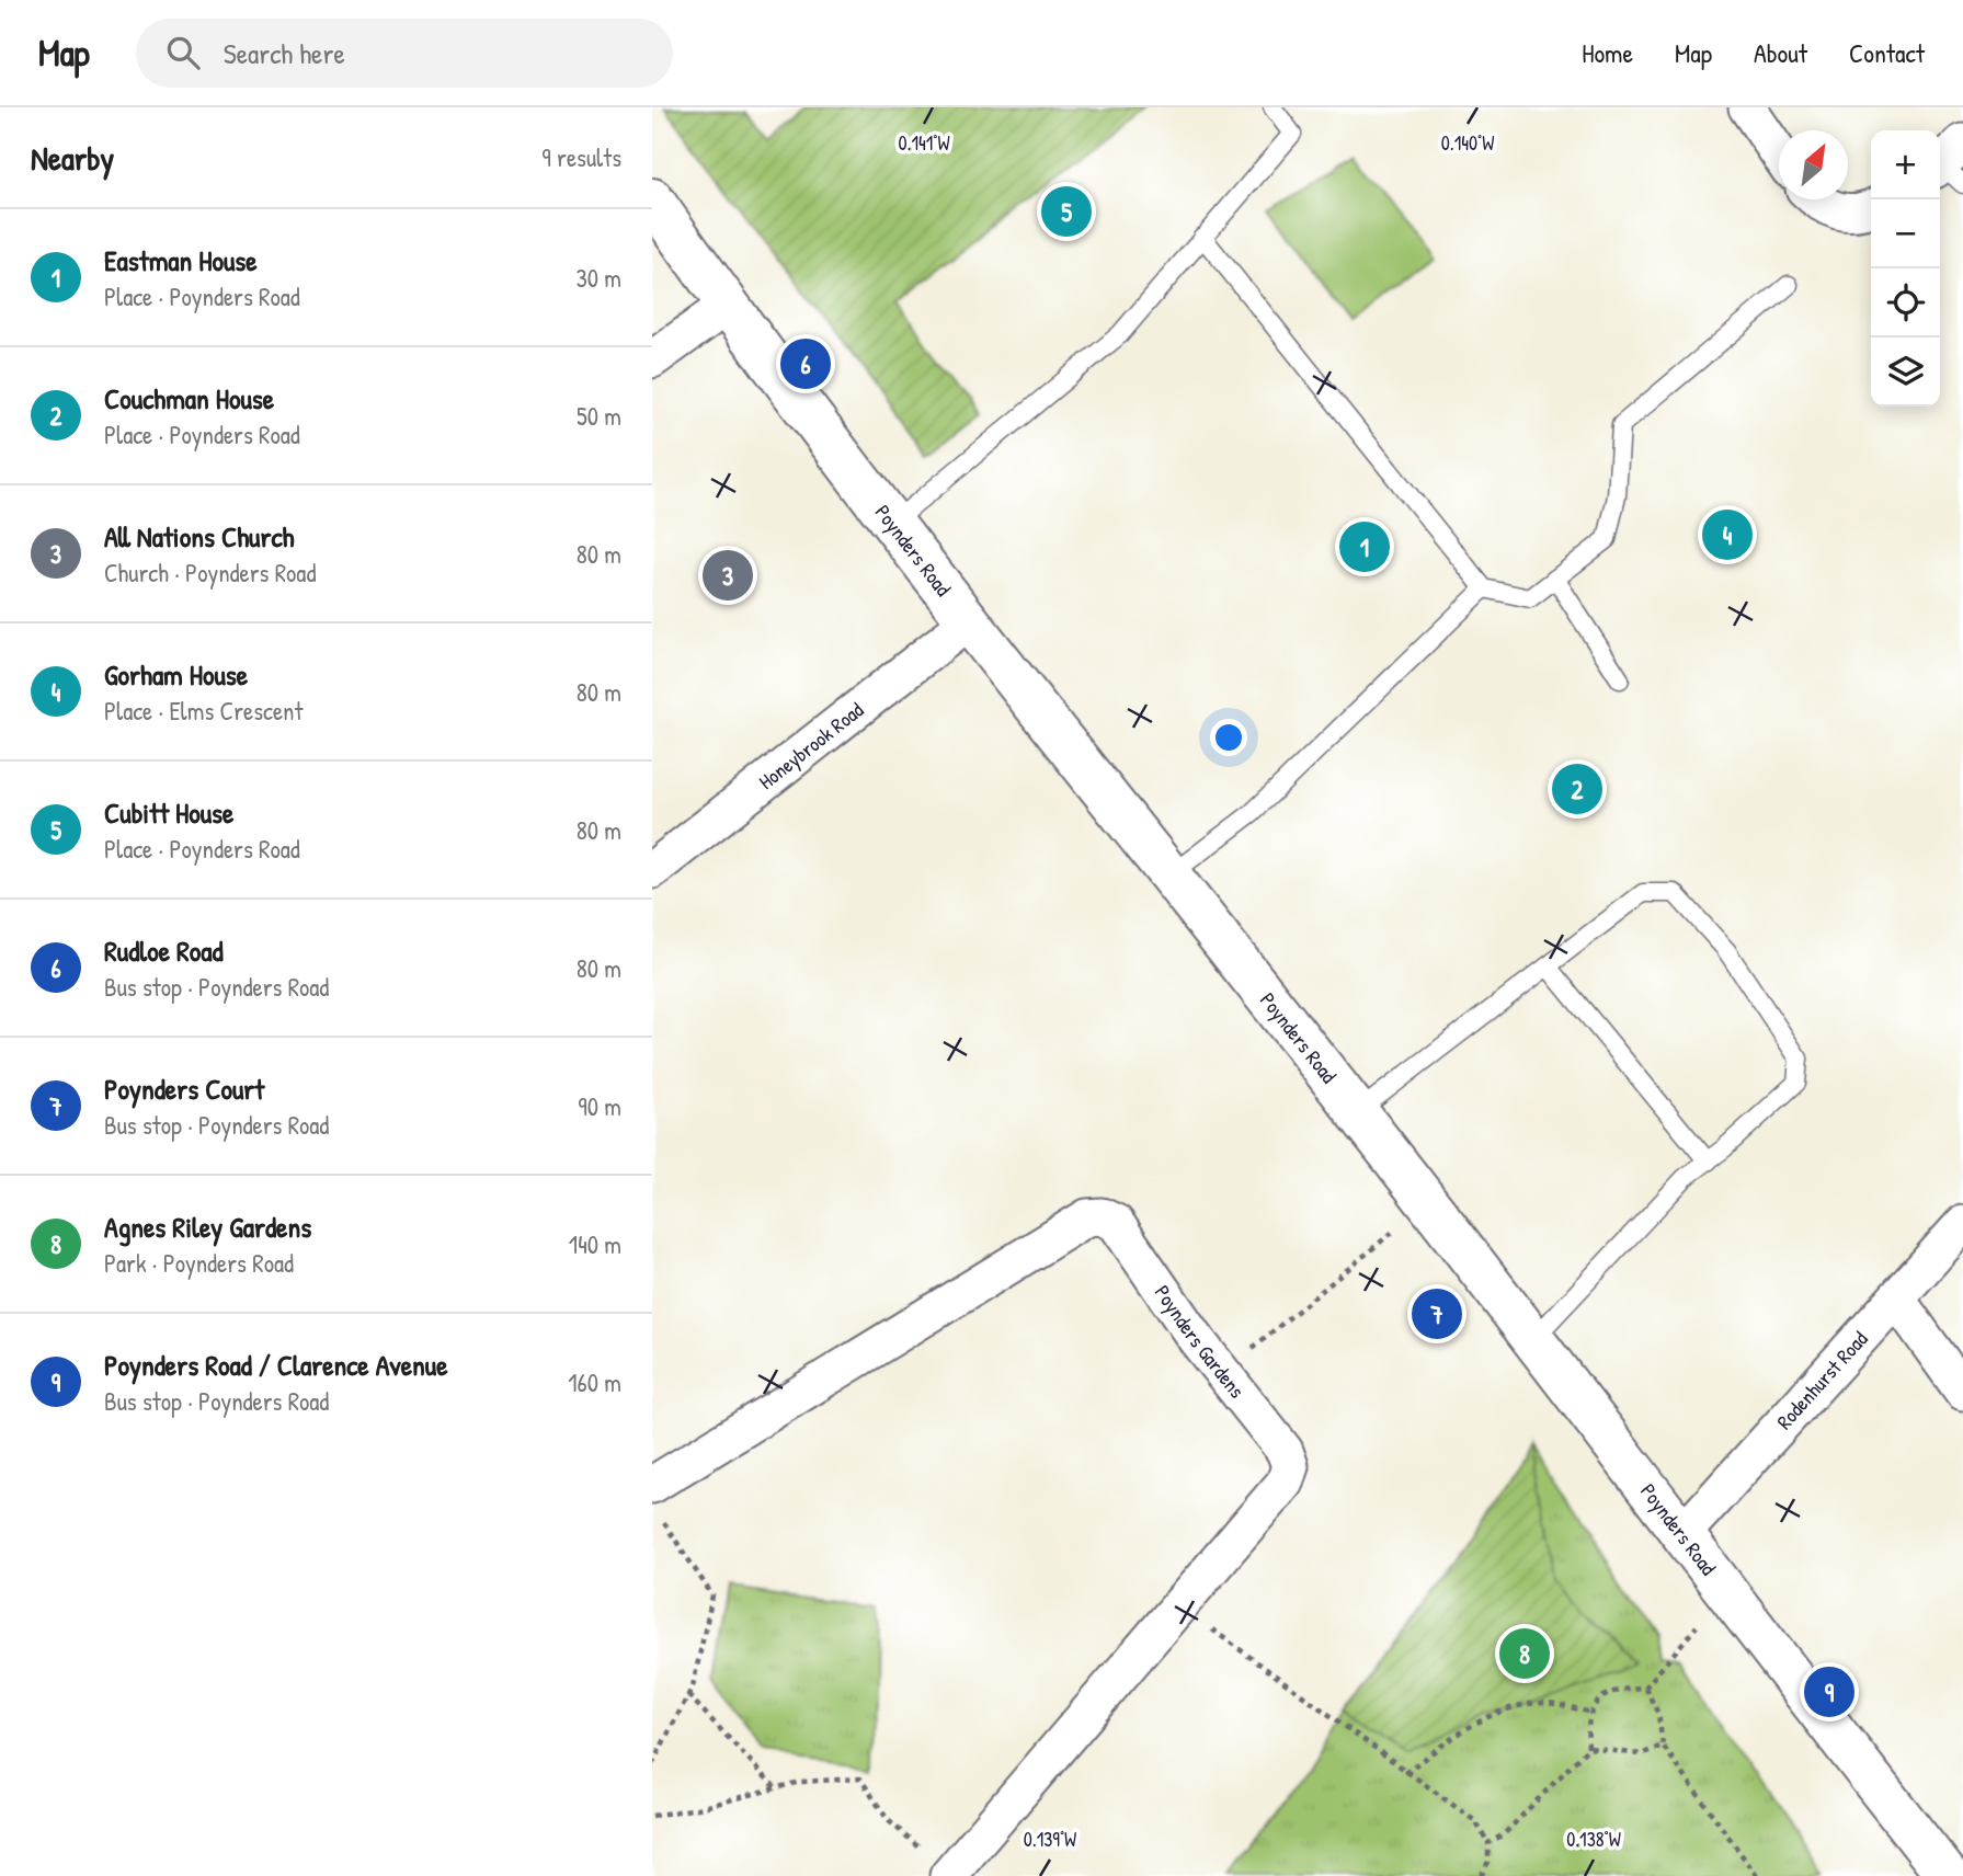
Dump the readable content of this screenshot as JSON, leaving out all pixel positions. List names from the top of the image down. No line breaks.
{"streets":{"highway":["Poynders Road"],"street":["Honeybrook Road","Poynders Gardens","Rodenhurst Road"]},"crossings":[["Poynders Road","Honeybrook Road"],["Poynders Road","Rodenhurst Road"]],"north":"top right","page":{"header":"Map","search":"Search here","nav":["Home","Map","About","Contact"],"heading":["Nearby","9 results"],"map_buttons":["+","−"],"pins":["5","6","4","1","3","2","7","8","9"],"list":[{"mark":"1","name":"Eastman House","note":"Place · Poynders Road","value":"30 m"},{"mark":"2","name":"Couchman House","note":"Place · Poynders Road","value":"50 m"},{"mark":"3","name":"All Nations Church","note":"Church · Poynders Road","value":"80 m"},{"mark":"4","name":"Gorham House","note":"Place · Elms Crescent","value":"80 m"},{"mark":"5","name":"Cubitt House","note":"Place · Poynders Road","value":"80 m"},{"mark":"6","name":"Rudloe Road","note":"Bus stop · Poynders Road","value":"80 m"},{"mark":"7","name":"Poynders Court","note":"Bus stop · Poynders Road","value":"90 m"},{"mark":"8","name":"Agnes Riley Gardens","note":"Park · Poynders Road","value":"140 m"},{"mark":"9","name":"Poynders Road / Clarence Avenue","note":"Bus stop · Poynders Road","value":"160 m"}]},"coordinates":["0.141°W","0.140°W","0.139°W","0.138°W"]}
